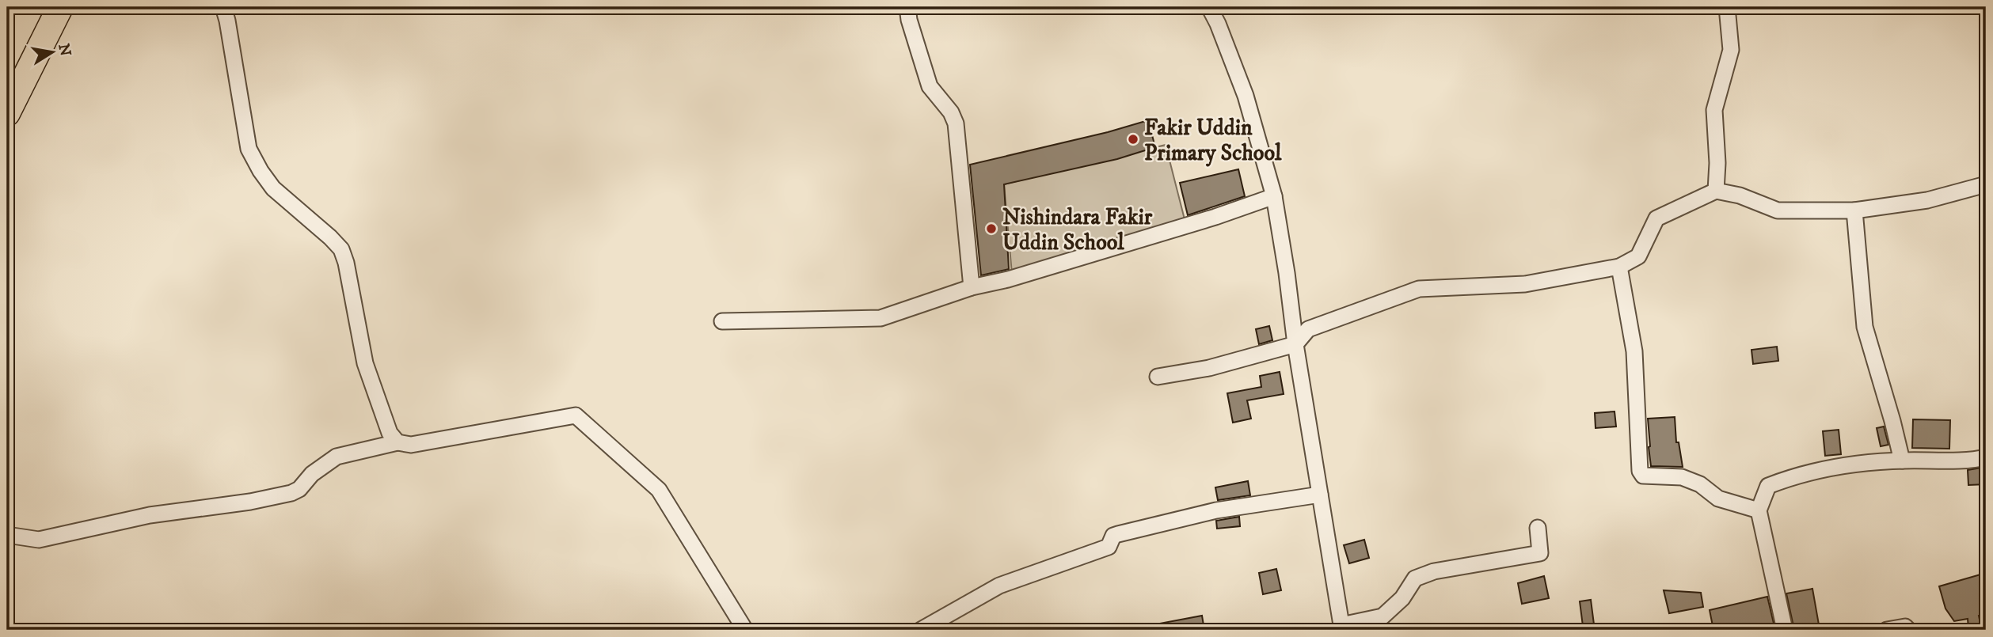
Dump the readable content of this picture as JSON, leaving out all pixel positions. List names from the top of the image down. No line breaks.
{"places":["Fakir Uddin Primary School","Nishindara Fakir Uddin School"],"north":"right"}
